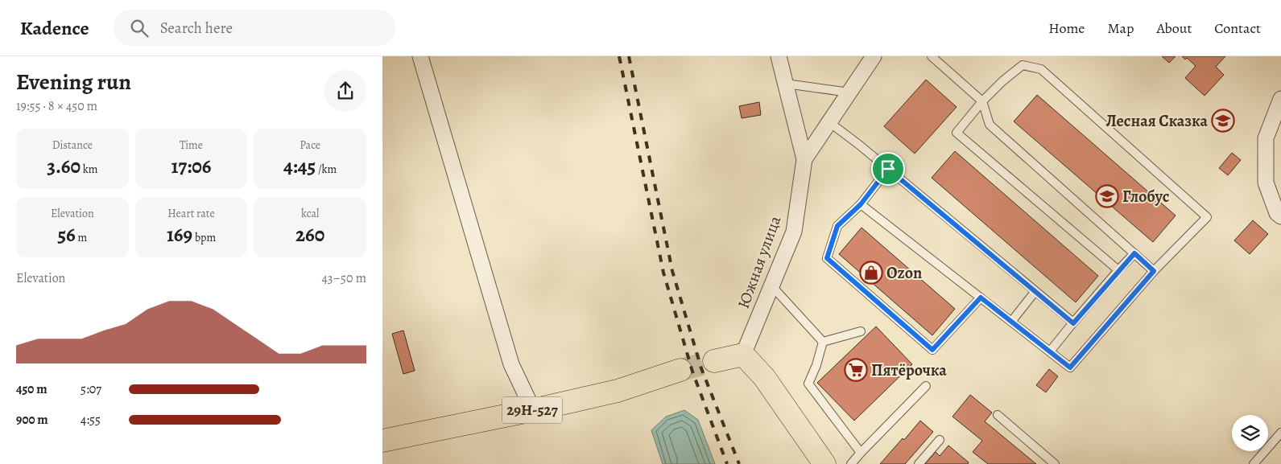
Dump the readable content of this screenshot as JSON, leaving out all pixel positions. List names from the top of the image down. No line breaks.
{"streets":{"main road":["29Н-527"],"street":["Южная улица"]},"places":{"school or university":["Лесная Сказка","Глобус"],"shop":["Ozon"],"supermarket":["Пятёрочка"]},"page":{"header":"Kadence","search":"Search here","nav":["Home","Map","About","Contact"],"heading":["Evening run","19:55 · 8 × 450 m"],"stats":[["Distance","3.60 km"],["Time","17:06"],["Pace","4:45 /km"],["Elevation","56 m"],["Heart rate","169 bpm"],["kcal","260"]],"chart":["Elevation","43–50 m"],"list":[{"name":"450 m","note":"5:07"},{"name":"900 m","note":"4:55"}]}}
